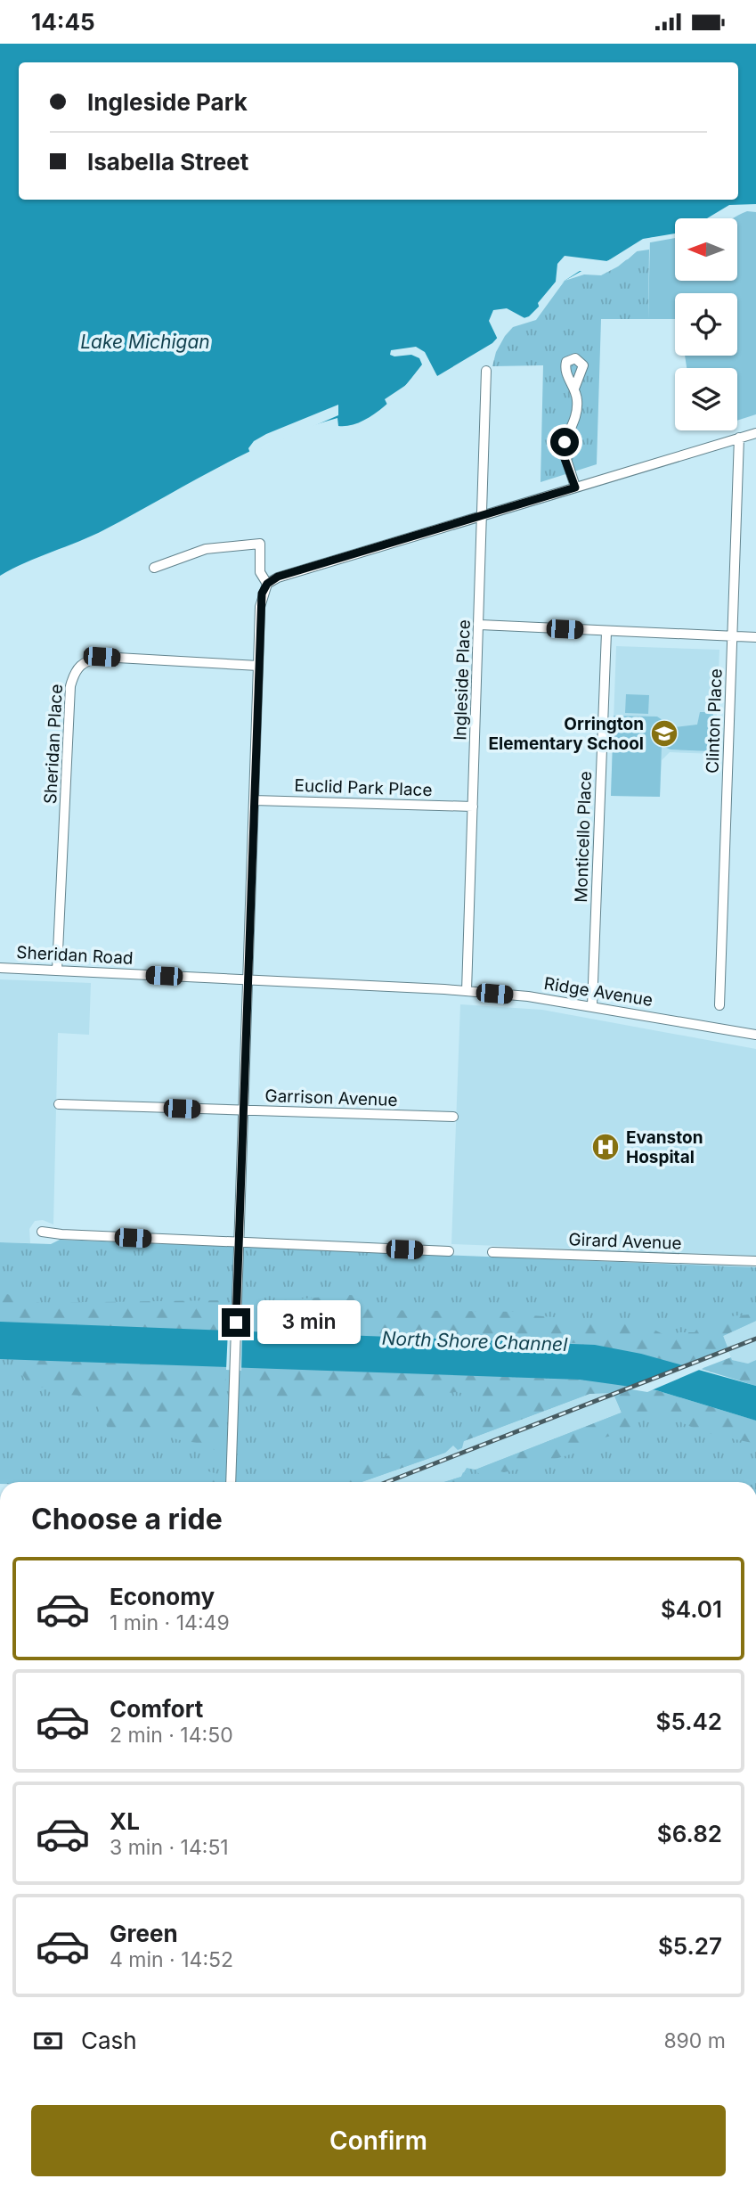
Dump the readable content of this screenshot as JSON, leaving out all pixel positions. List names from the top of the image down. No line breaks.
{"streets":{"street":["Ingleside Place","Clinton Place","Sheridan Place","Euclid Park Place","Monticello Place","Sheridan Road","Ridge Avenue","Garrison Avenue","Girard Avenue"]},"crossings":[["Ingleside Place","Euclid Park Place"],["Ingleside Place","Ridge Avenue"],["Sheridan Place","Sheridan Road"],["Monticello Place","Ridge Avenue"],["Sheridan Road","Ridge Avenue"]],"water":["Lake Michigan","North Shore Channel"],"places":{"school or university":["Orrington Elementary School"],"hospital":["Evanston Hospital"]},"north":"left","page":{"status":"14:45","banner":["Ingleside Park","Isabella Street"],"bubble":"3 min","heading":"Choose a ride","list":[{"name":"Economy","note":"1 min · 14:49","value":"$4.01"},{"name":"Comfort","note":"2 min · 14:50","value":"$5.42"},{"name":"XL","note":"3 min · 14:51","value":"$6.82"},{"name":"Green","note":"4 min · 14:52","value":"$5.27"}],"pay":["Cash","890 m"],"buttons":"Confirm"}}
